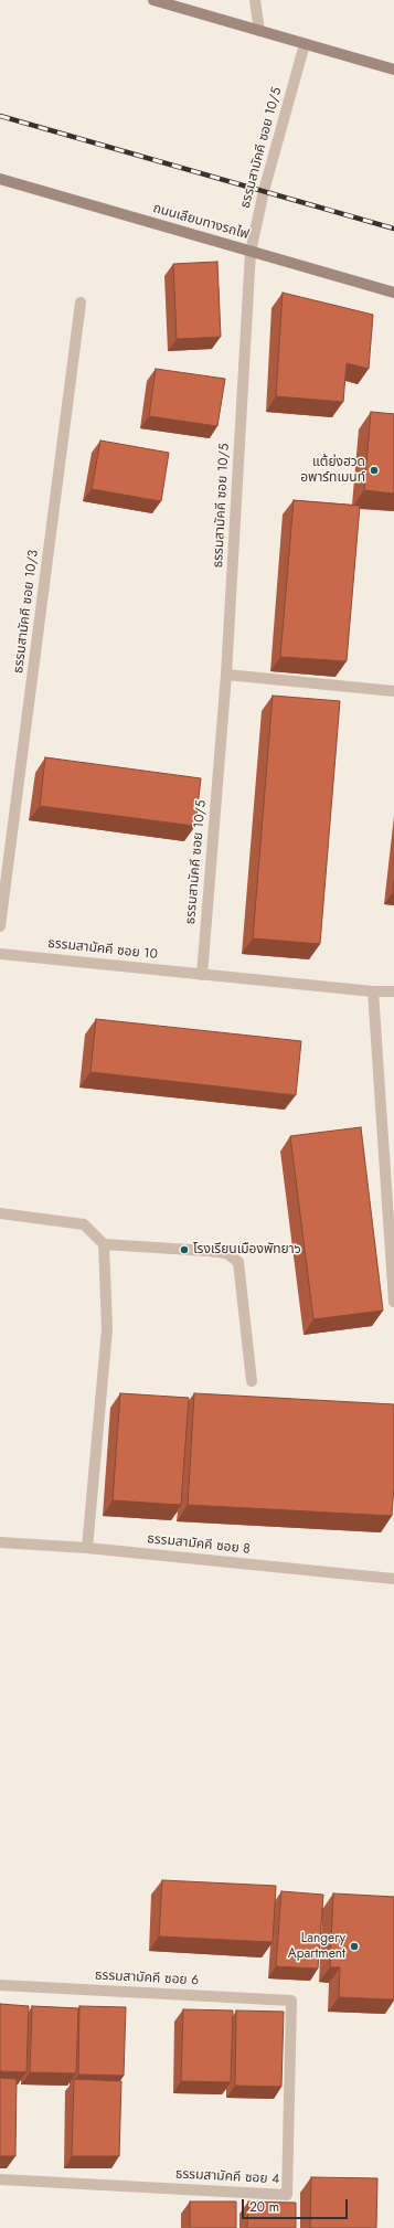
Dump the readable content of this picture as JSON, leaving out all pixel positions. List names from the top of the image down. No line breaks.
{"streets":{"street":["ธรรมสามัคคี ซอย 10/5","ถนนเลียบทางรถไฟ","ธรรมสามัคคี ซอย 10/3","ธรรมสามัคคี ซอย 10","ธรรมสามัคคี ซอย 8","ธรรมสามัคคี ซอย 6","ธรรมสามัคคี ซอย 4"]},"crossings":[["ธรรมสามัคคี ซอย 10/5","ถนนเลียบทางรถไฟ"],["ธรรมสามัคคี ซอย 10/5","ธรรมสามัคคี ซอย 10"],["ธรรมสามัคคี ซอย 6","ธรรมสามัคคี ซอย 4"]],"places":["แต้ย่งฮวด อพาร์ทเมนท์","โรงเรียนเมืองพัทยา๖","Langery Apartment"],"scale_bar":"20 m"}
